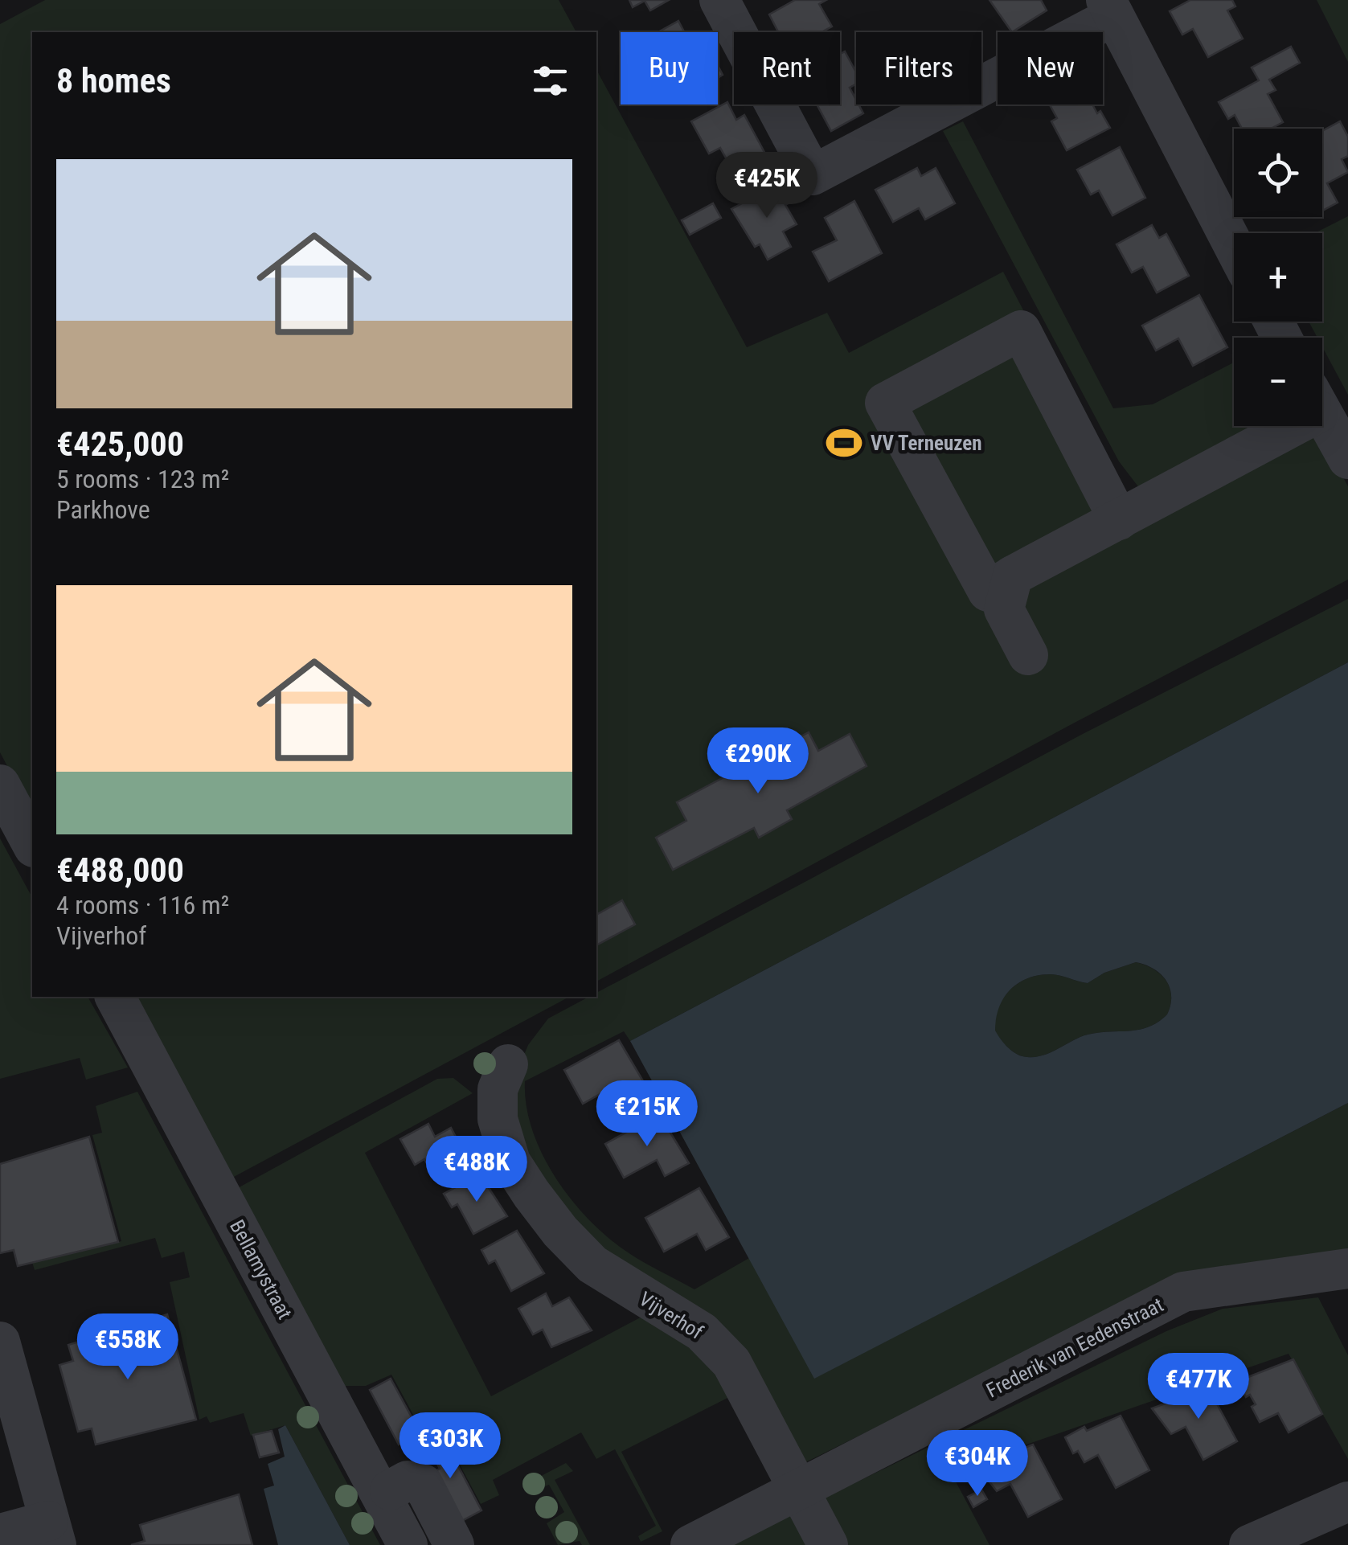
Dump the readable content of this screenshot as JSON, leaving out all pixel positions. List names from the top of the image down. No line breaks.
{"streets":{"street":["Bellamystraat","Vijverhof","Frederik van Eedenstraat"]},"crossings":[["Vijverhof","Frederik van Eedenstraat"]],"places":{"sports":["VV Terneuzen"]},"page":{"chip":["Buy","Rent","Filters","New"],"heading":"8 homes","map_buttons":["+","−"],"list":[{"name":"€425,000","note":"5 rooms · 123 m² · Parkhove"},{"name":"€488,000","note":"4 rooms · 116 m² · Vijverhof"}],"price":["€425K","€290K","€215K","€488K","€558K","€477K","€303K","€304K"]}}
